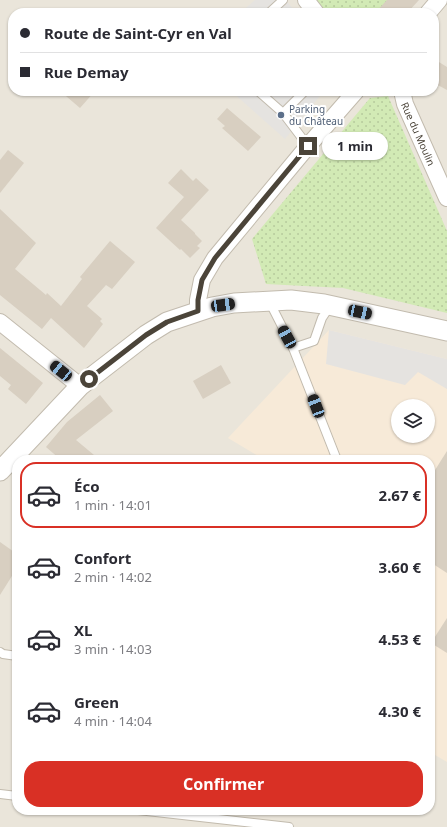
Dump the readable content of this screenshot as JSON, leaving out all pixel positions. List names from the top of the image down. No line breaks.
{"streets":{"street":["Rue du Moulin"]},"places":["Parking du Château"],"page":{"banner":["Route de Saint-Cyr en Val","Rue Demay"],"bubble":"1 min","list":[{"name":"Éco","note":"1 min · 14:01","value":"2.67 €"},{"name":"Confort","note":"2 min · 14:02","value":"3.60 €"},{"name":"XL","note":"3 min · 14:03","value":"4.53 €"},{"name":"Green","note":"4 min · 14:04","value":"4.30 €"}],"buttons":"Confirmer"}}
